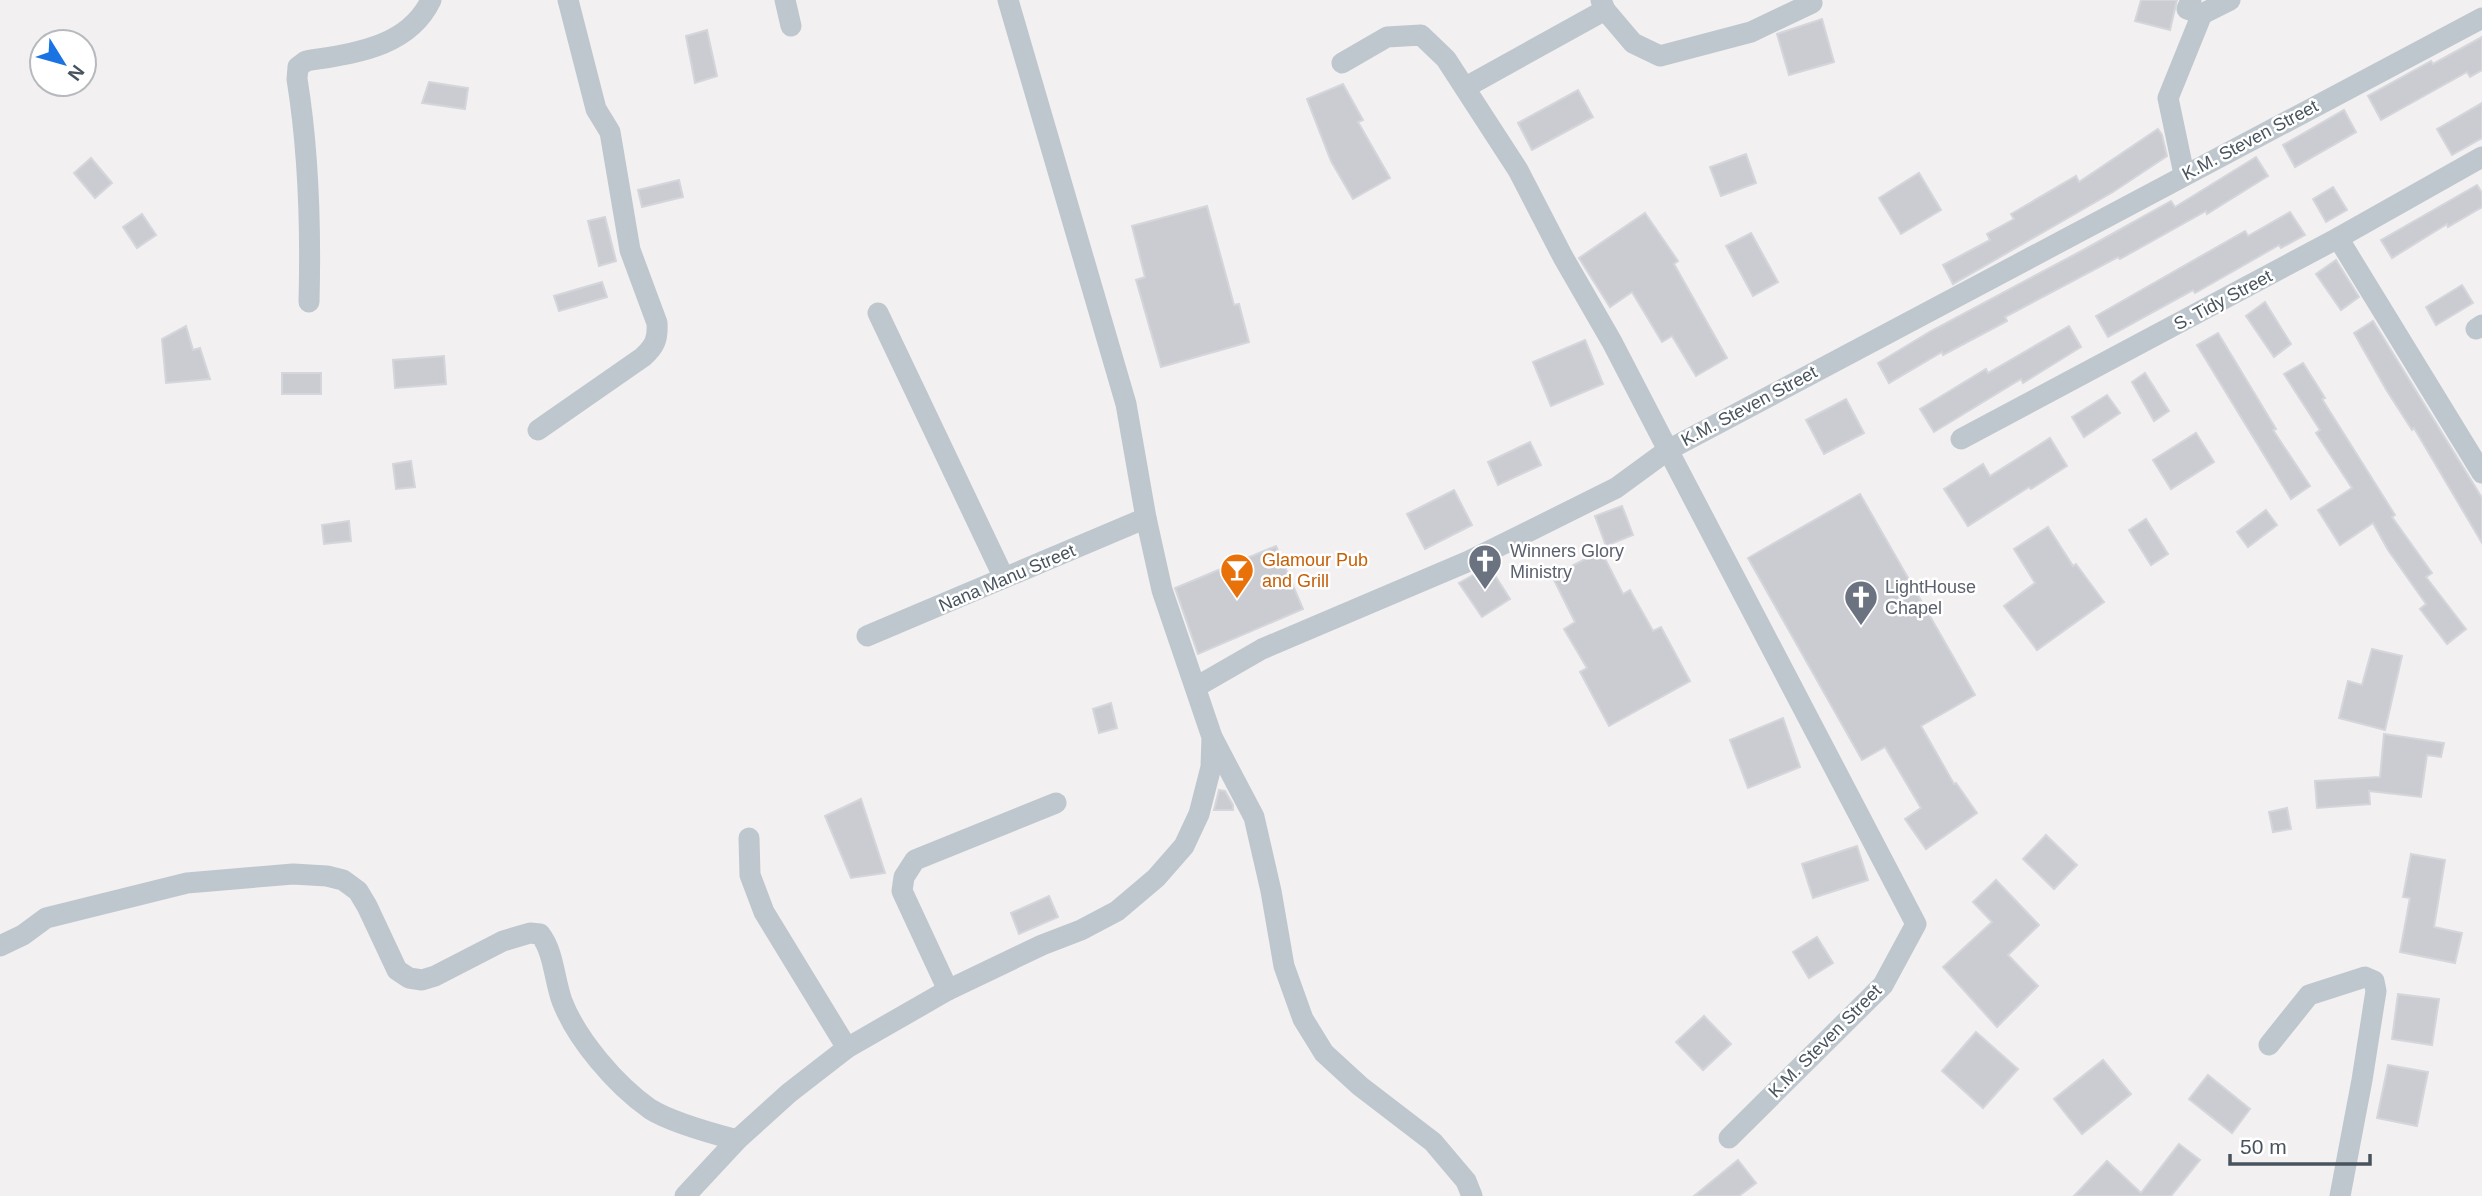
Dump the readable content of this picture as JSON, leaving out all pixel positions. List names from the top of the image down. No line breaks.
{"streets":{"street":["K.M. Steven Street","S. Tidy Street","Nana Manu Street"]},"places":{"church":["Winners Glory Ministry","LightHouse Chapel"],"bar":["Glamour Pub and Grill"]},"scale_bar":"50 m","north":"bottom right"}
